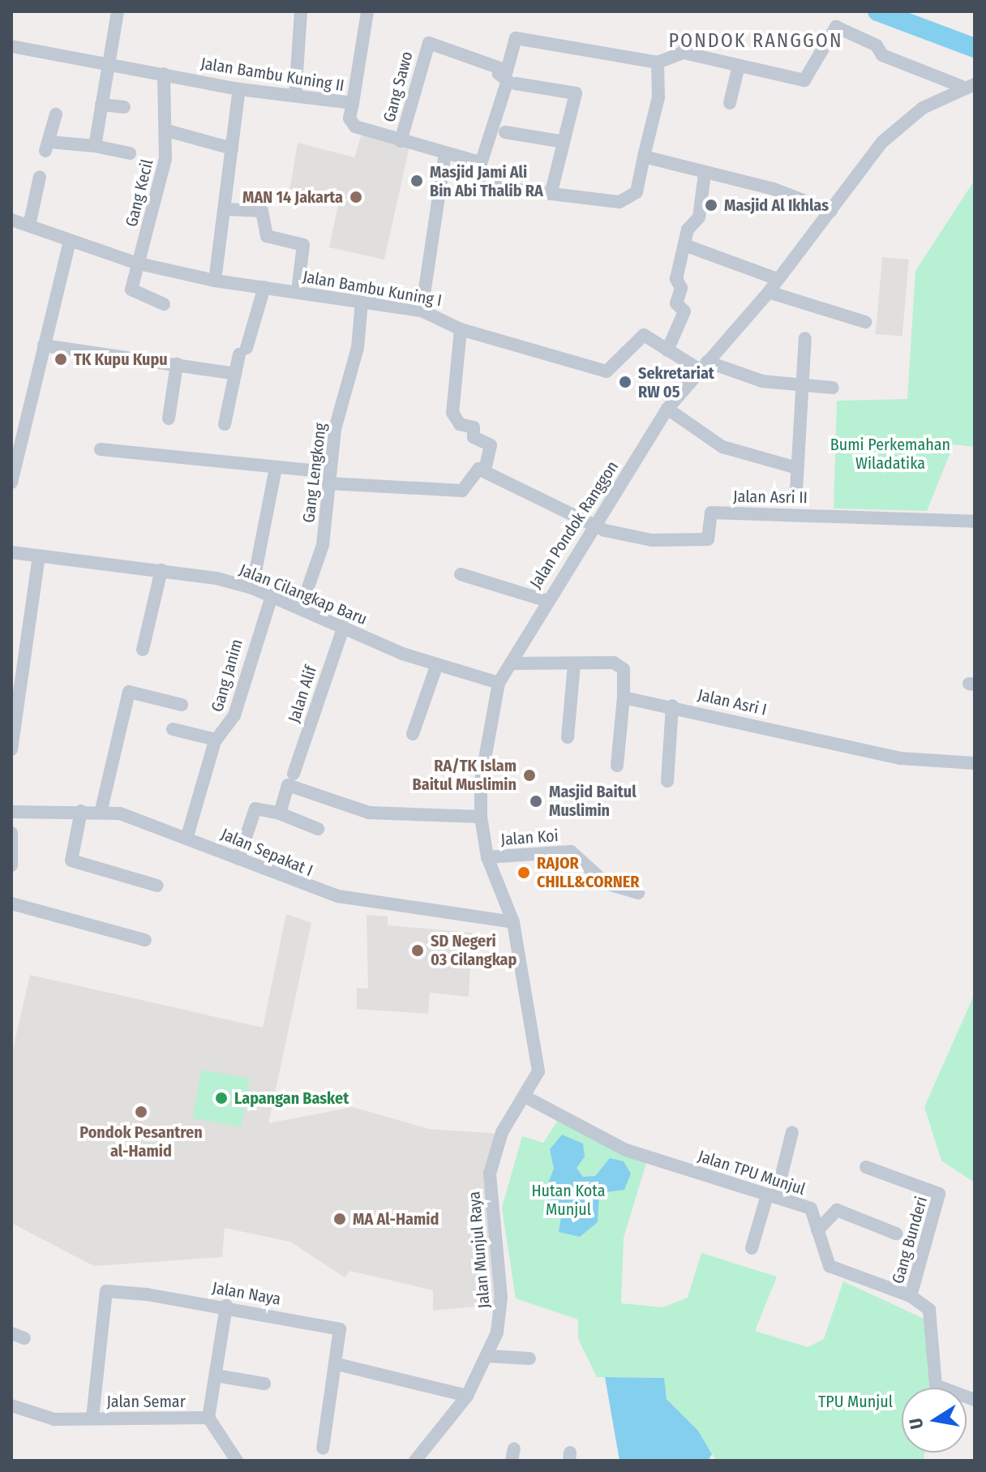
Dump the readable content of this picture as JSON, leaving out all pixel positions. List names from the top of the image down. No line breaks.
{"streets":{"street":["Jalan Bambu Kuning II","Gang Sawo","Gang Kecil","Jalan Bambu Kuning I","Gang Lengkong","Jalan Asri II","Jalan Pondok Ranggon","Jalan Cilangkap Baru","Gang Janim","Jalan Alif","Jalan Asri I","Jalan Koi","Jalan Sepakat I","Jalan TPU Munjul","Gang Bunderi","Jalan Munjul Raya","Jalan Naya","Jalan Semar"]},"crossings":[["Jalan Bambu Kuning II","Gang Sawo"],["Jalan Bambu Kuning II","Gang Kecil"],["Gang Kecil","Jalan Bambu Kuning I"],["Jalan Bambu Kuning I","Gang Lengkong"],["Jalan Bambu Kuning I","Jalan Pondok Ranggon"],["Gang Lengkong","Jalan Cilangkap Baru"],["Jalan Asri II","Jalan Pondok Ranggon"],["Jalan Pondok Ranggon","Jalan Cilangkap Baru"],["Jalan Pondok Ranggon","Jalan Koi"],["Jalan Pondok Ranggon","Jalan Sepakat I"],["Jalan Pondok Ranggon","Jalan TPU Munjul"],["Jalan Pondok Ranggon","Jalan Munjul Raya"],["Jalan Cilangkap Baru","Gang Janim"],["Jalan Cilangkap Baru","Jalan Alif"],["Gang Janim","Jalan Sepakat I"],["Jalan TPU Munjul","Gang Bunderi"],["Jalan TPU Munjul","Jalan Munjul Raya"],["Jalan Naya","Jalan Semar"]],"districts":["PONDOK RANGGON"],"parks":["Bumi Perkemahan Wiladatika","Hutan Kota Munjul","TPU Munjul"],"places":["Masjid Jami Ali Bin Abi Thalib RA","MAN 14 Jakarta","Masjid Al Ikhlas","TK Kupu Kupu","Sekretariat RW 05","RA/TK Islam Baitul Muslimin","Masjid Baitul Muslimin","RAJOR CHILL&CORNER","SD Negeri 03 Cilangkap","Lapangan Basket","Pondok Pesantren al-Hamid","MA Al-Hamid"],"north":"left"}
